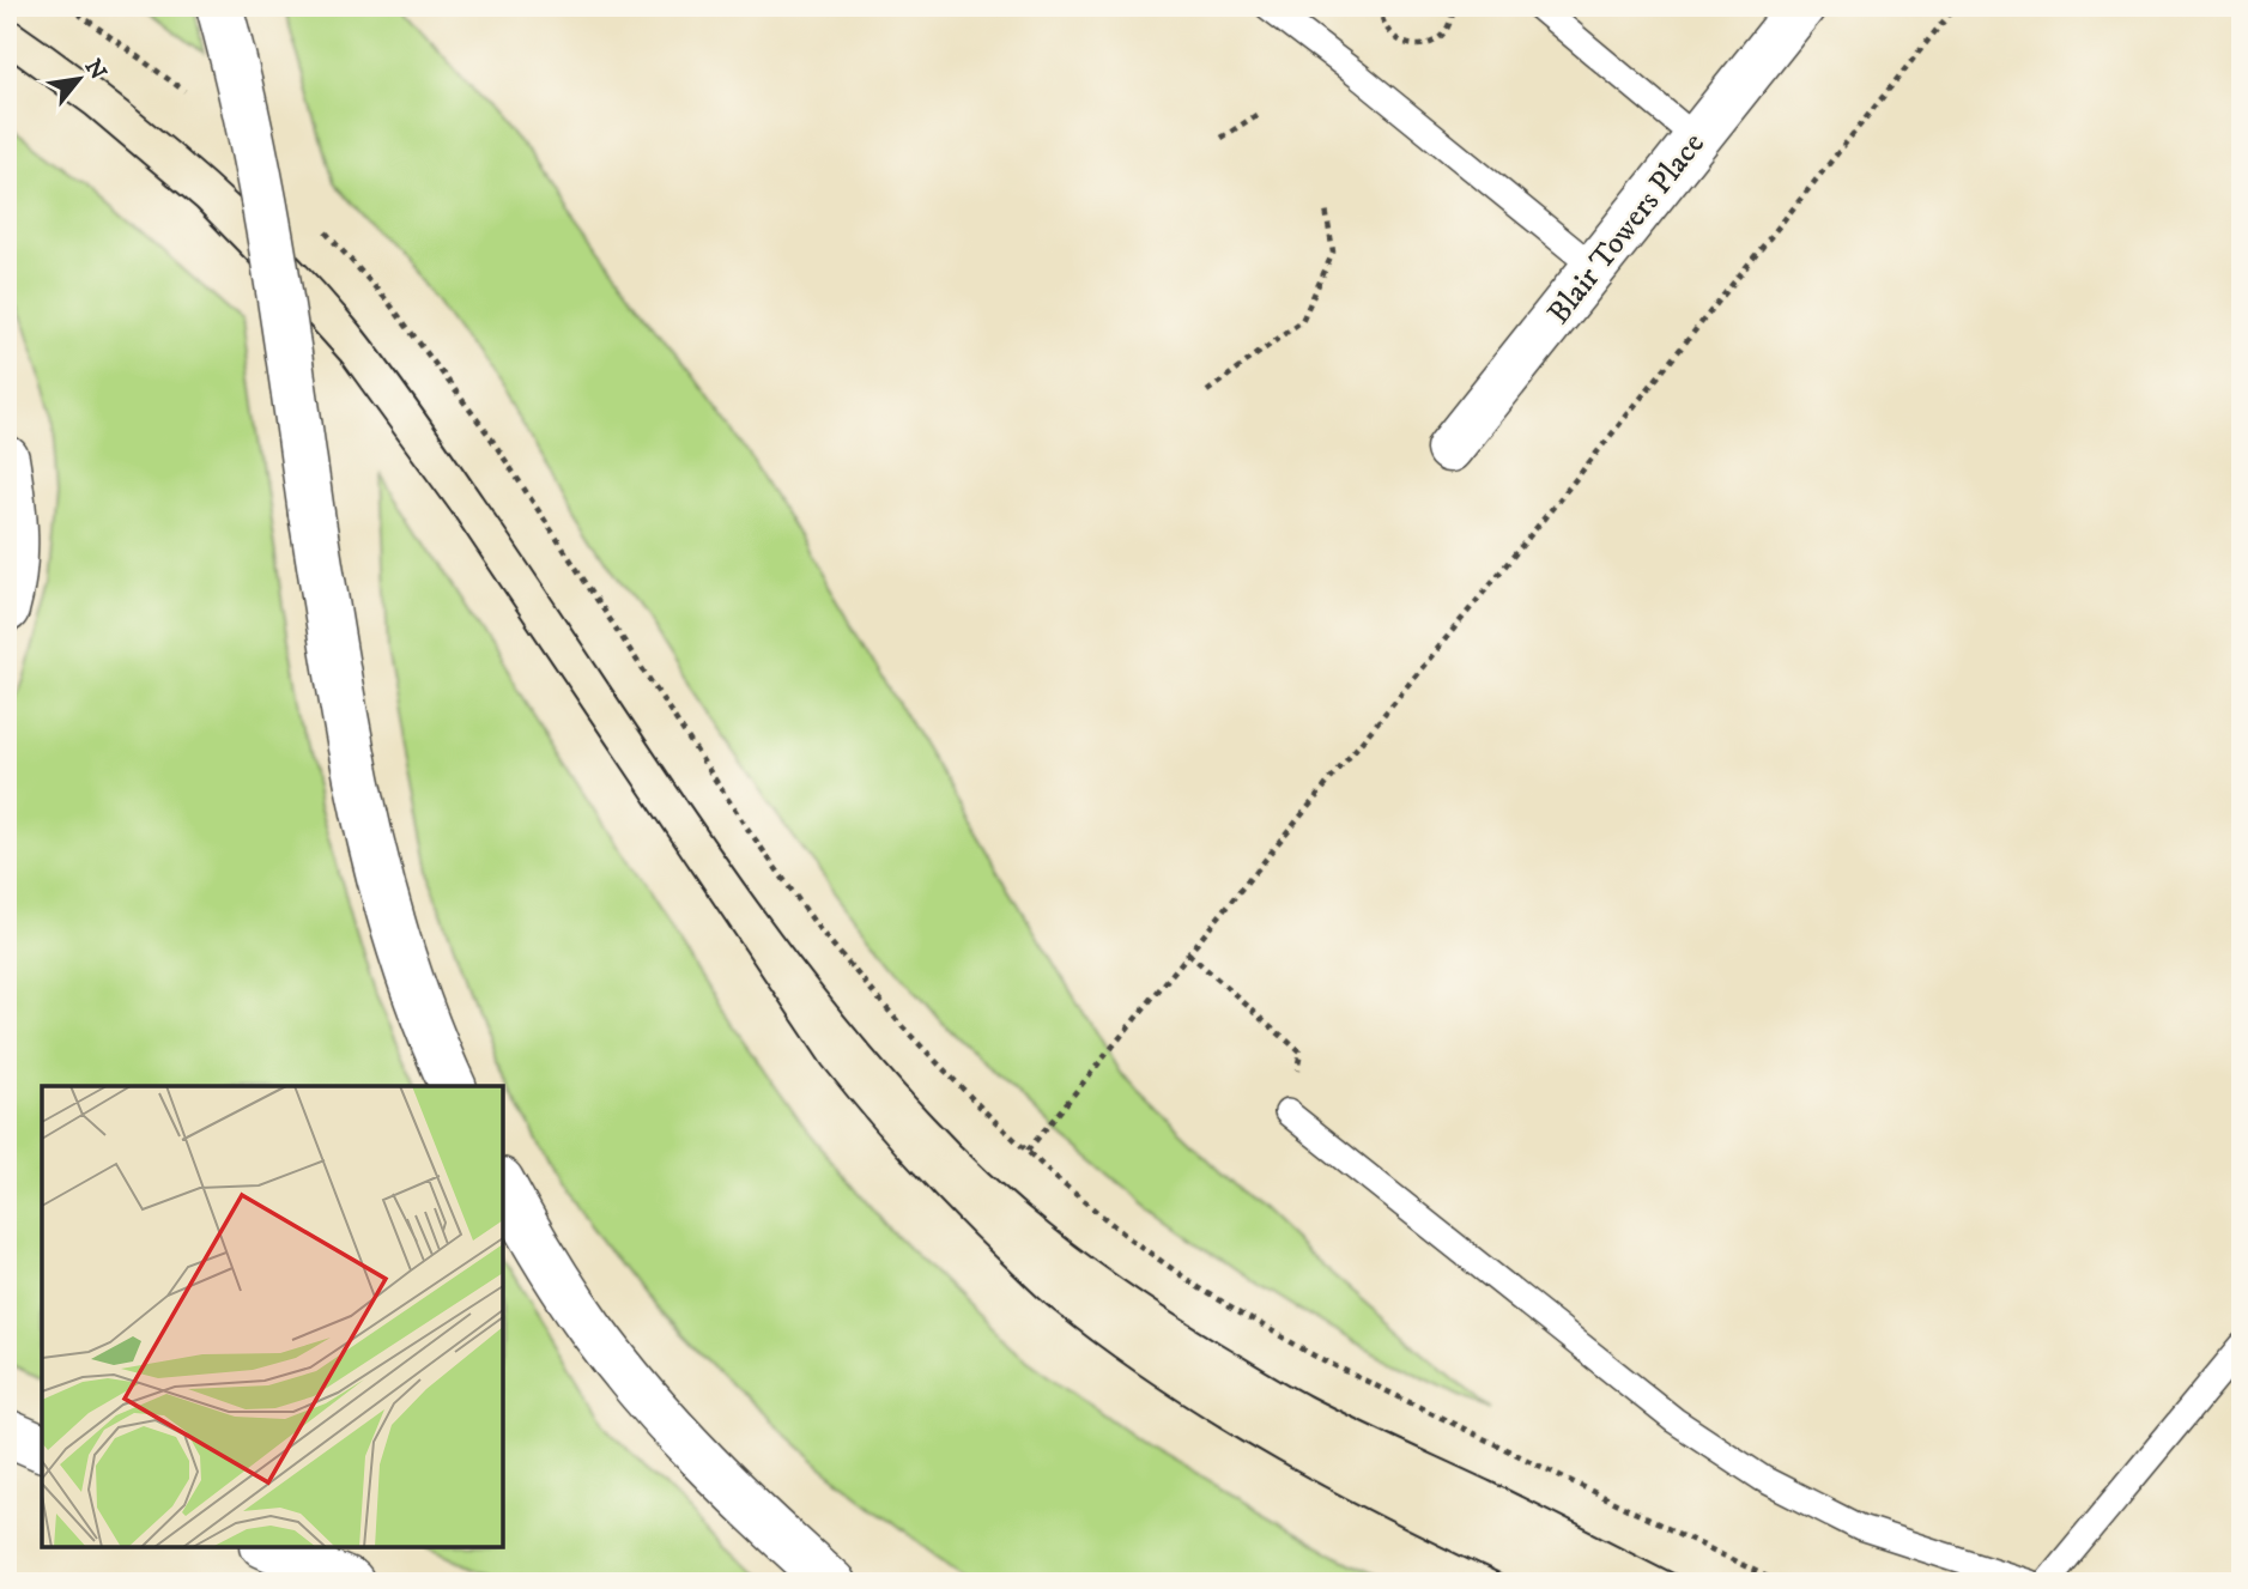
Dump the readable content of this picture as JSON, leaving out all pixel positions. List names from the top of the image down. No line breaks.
{"streets":{"main road":["Blair Towers Place"]},"north":"top right"}
